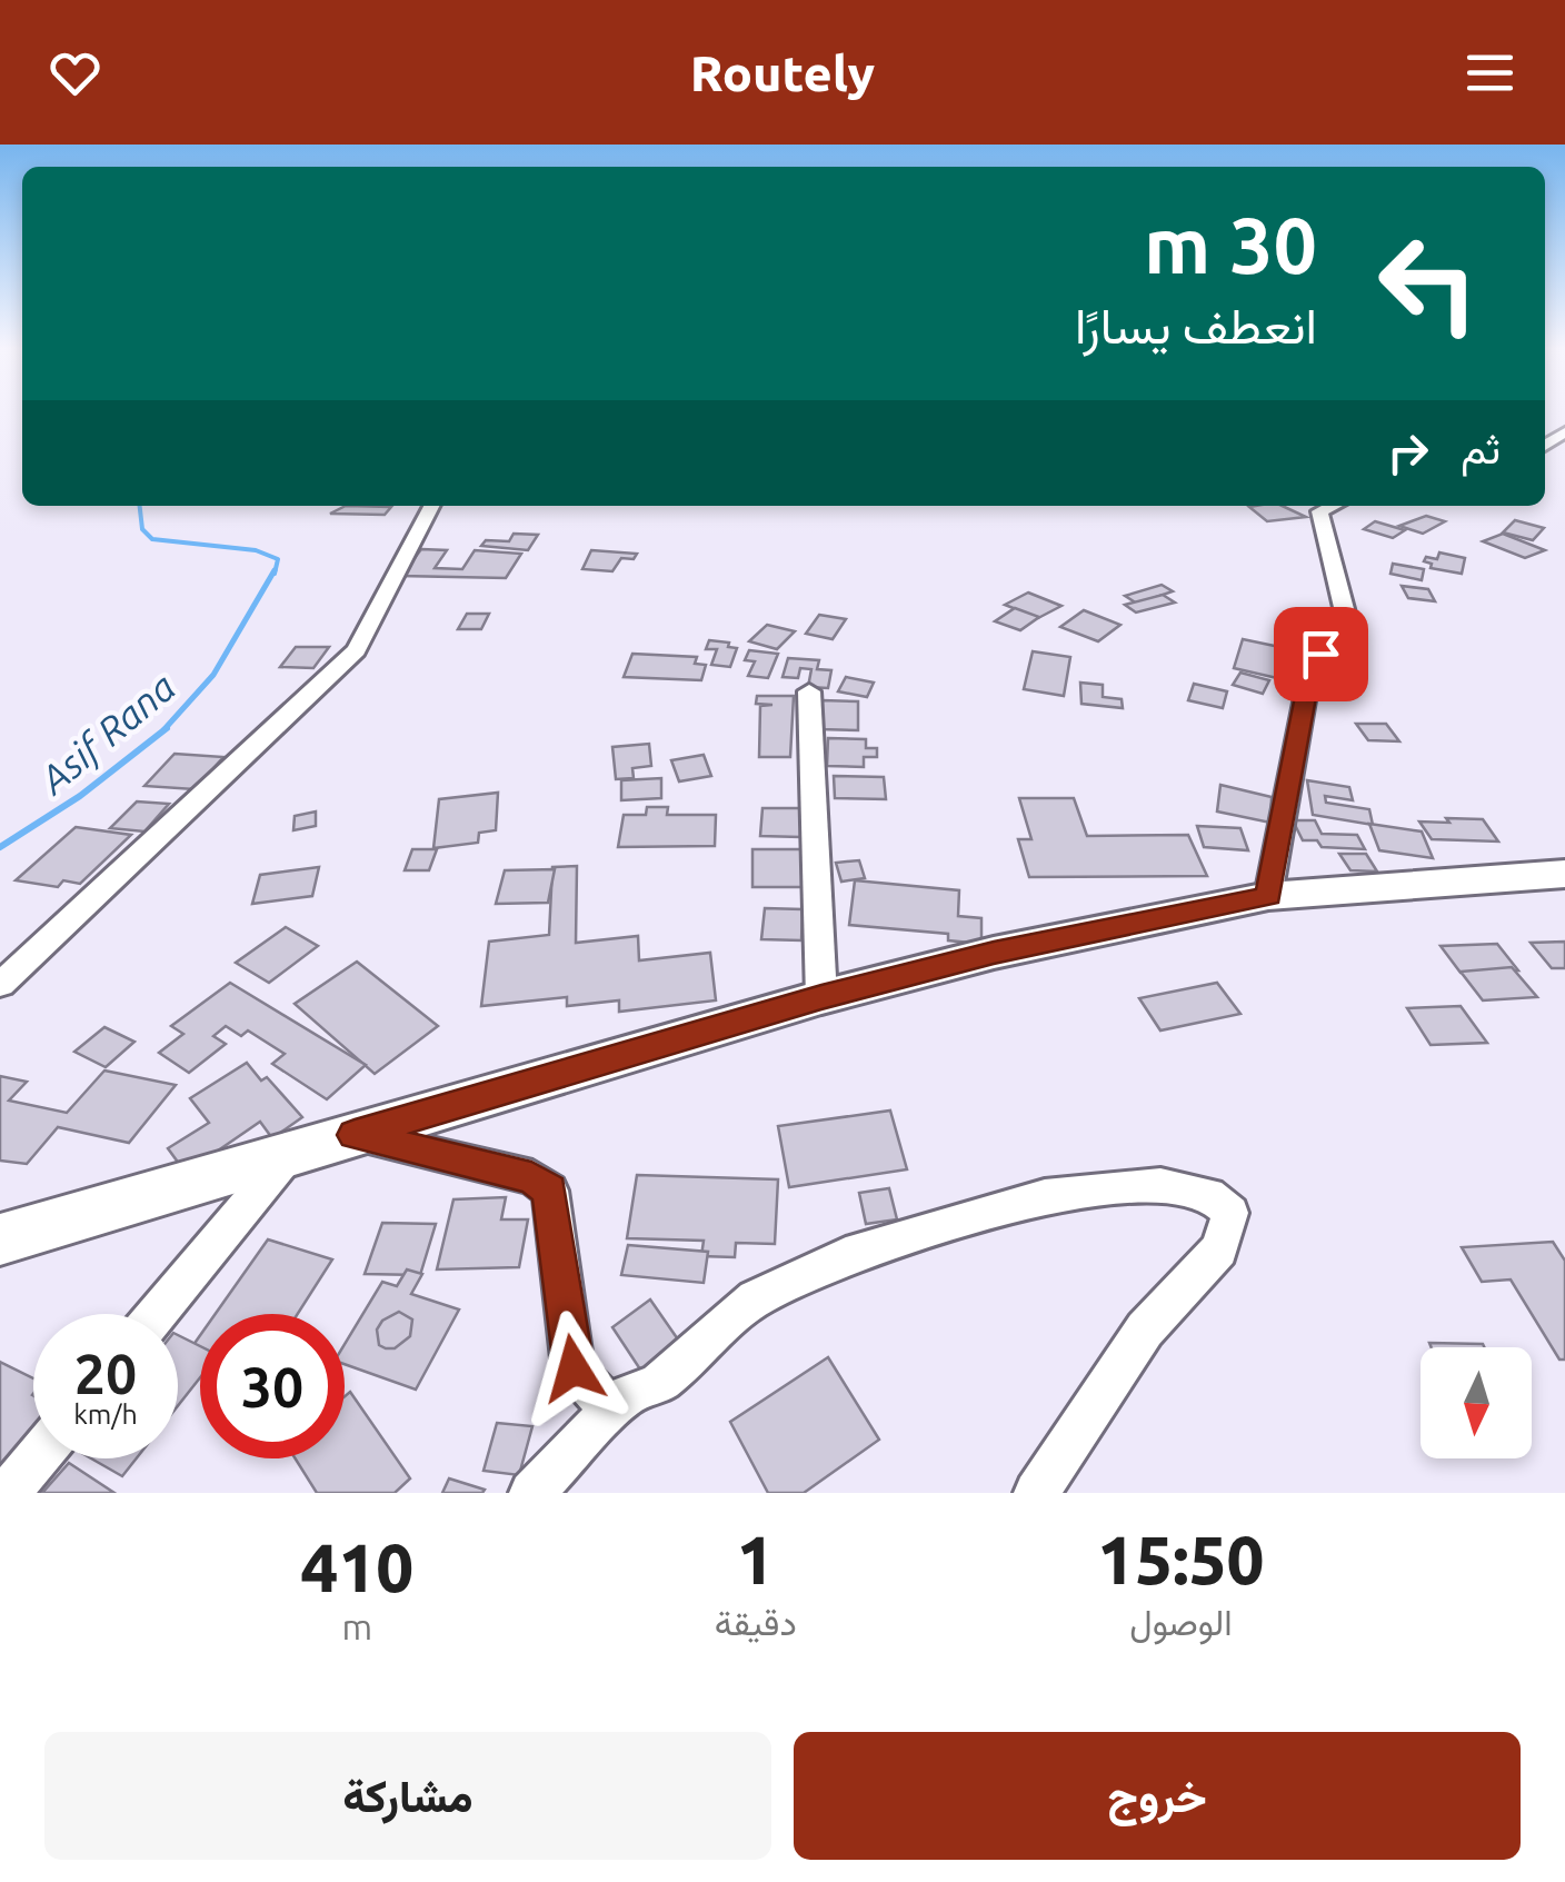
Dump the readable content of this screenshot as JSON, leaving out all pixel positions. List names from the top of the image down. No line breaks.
{"water":["Asif Rana"],"north":"bottom","page":{"header":"Routely","turn":["30 m","انعطف يسارًا"],"then":"ثم","speed":"20 km/h","limit":"30","eta":["15:50","الوصول","1","دقيقة","410","m"],"buttons":["خروج","مشاركة"]}}
